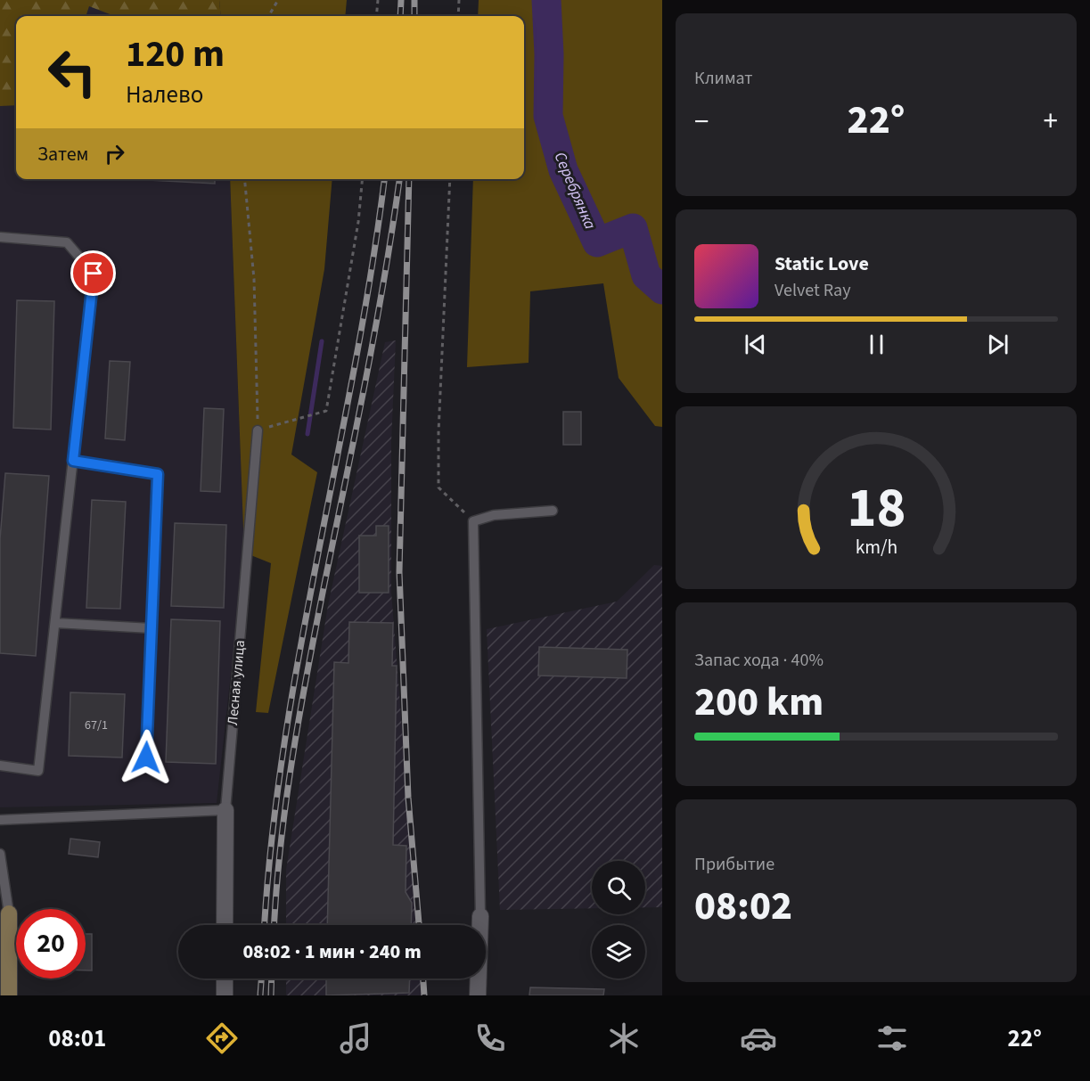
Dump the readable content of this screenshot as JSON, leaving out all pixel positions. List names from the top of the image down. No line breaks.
{"streets":{"street":["Лесная улица"]},"water":["Серебрянка"],"house_numbers":["67/1"],"page":{"tile":["Климат",["Запас хода · 40%","200 km"],["Прибытие","08:02"]],"turn":["120 m","Налево"],"heat":["−","22°","+"],"then":"Затем","song":["Static Love","Velvet Ray"],"limit":"20","trip":"08:02 · 1 мин · 240 m","tabs":["08:01","22°"],"gauge":["18","km/h"]}}
